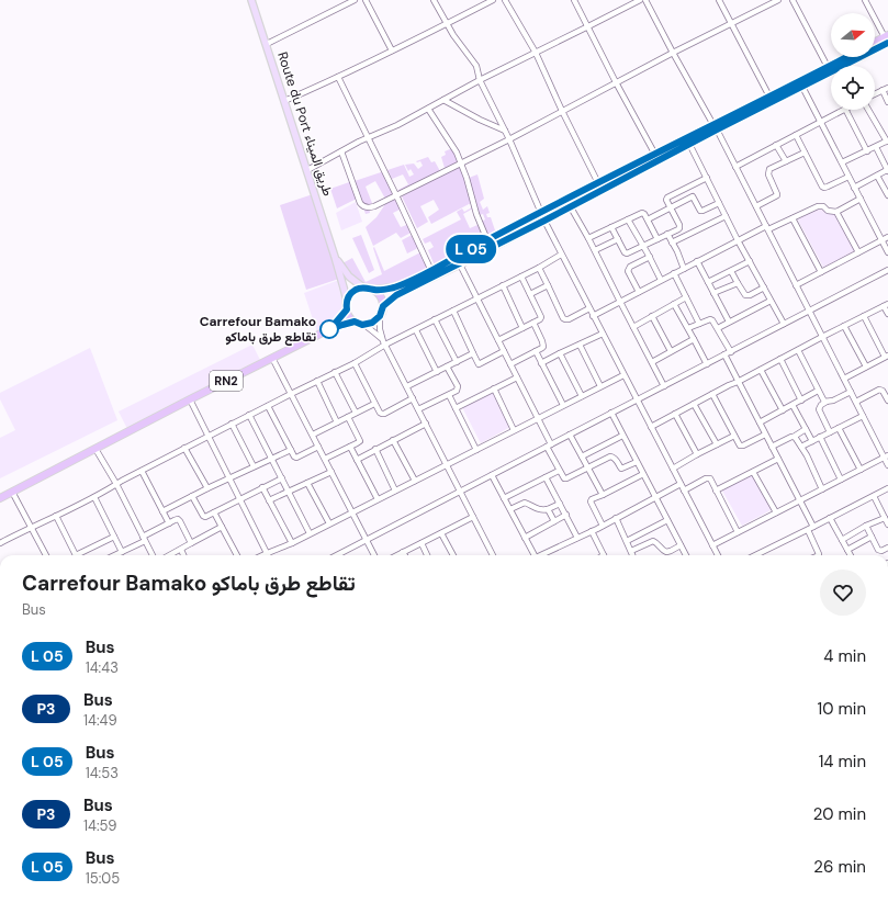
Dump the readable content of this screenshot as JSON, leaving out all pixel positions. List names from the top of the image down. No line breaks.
{"streets":{"highway":["RN2"],"main road":["Route du Port طريق الميناء"]},"crossings":[["Route du Port طريق الميناء","RN2"]],"places":["Carrefour Bamako تقاطع طرق باماكو"],"north":"right","page":{"on_map":"L 05","heading":["Carrefour Bamako تقاطع طرق باماكو","Bus"],"list":[{"mark":"L 05","name":"Bus","note":"14:43","value":"4 min"},{"mark":"P3","name":"Bus","note":"14:49","value":"10 min"},{"mark":"L 05","name":"Bus","note":"14:53","value":"14 min"},{"mark":"P3","name":"Bus","note":"14:59","value":"20 min"},{"mark":"L 05","name":"Bus","note":"15:05","value":"26 min"}]}}
